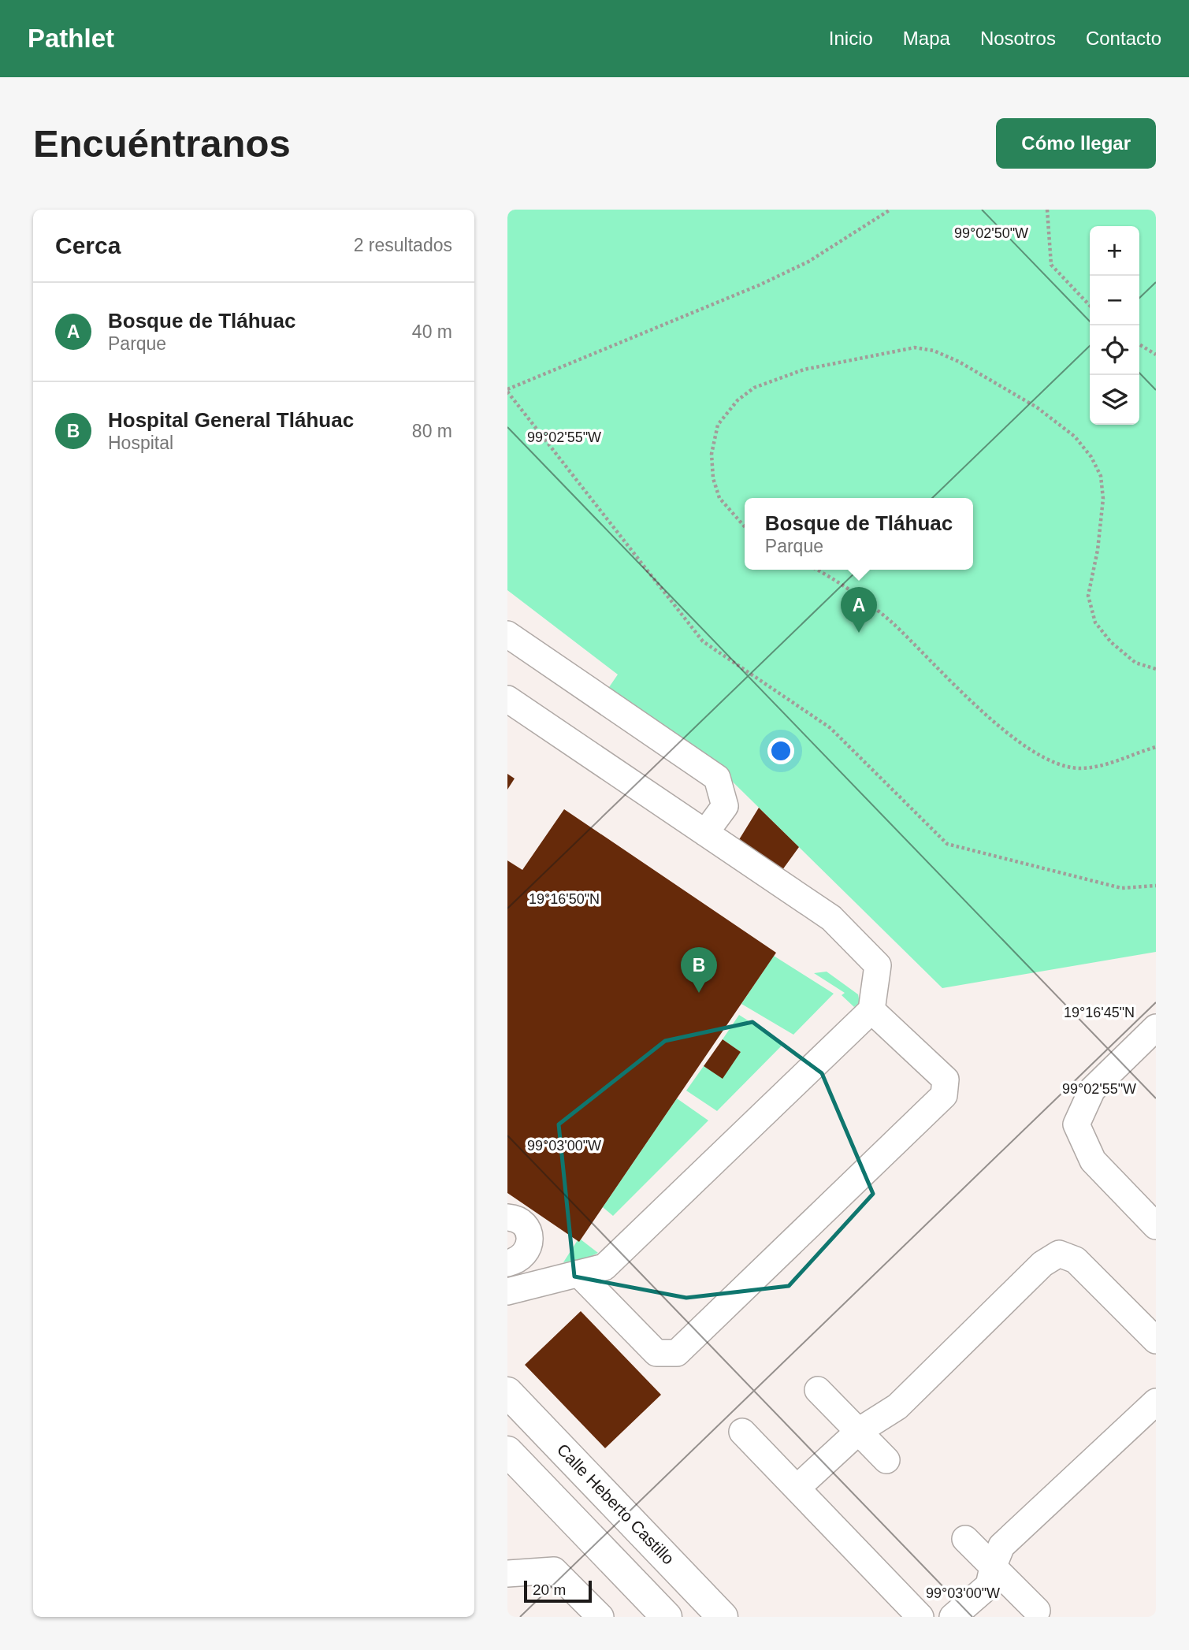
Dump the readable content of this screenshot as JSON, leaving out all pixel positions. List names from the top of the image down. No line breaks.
{"streets":{"main road":["Calle Heberto Castillo"]},"scale_bar":"20 m","page":{"header":"Pathlet","nav":["Inicio","Mapa","Nosotros","Contacto"],"buttons":"Cómo llegar","title":"Encuéntranos","heading":["Cerca","2 resultados"],"map_buttons":["+","−"],"list":[{"mark":"A","name":"Bosque de Tláhuac","note":"Parque","value":"40 m"},{"mark":"B","name":"Hospital General Tláhuac","note":"Hospital","value":"80 m"}],"popup":["Bosque de Tláhuac","Parque"],"pins":["A","B"],"scale":"20 m"},"coordinates":["99°02'50\"W","99°02'55\"W","19°16'50\"N","19°16'45\"N","99°03'00\"W"]}
